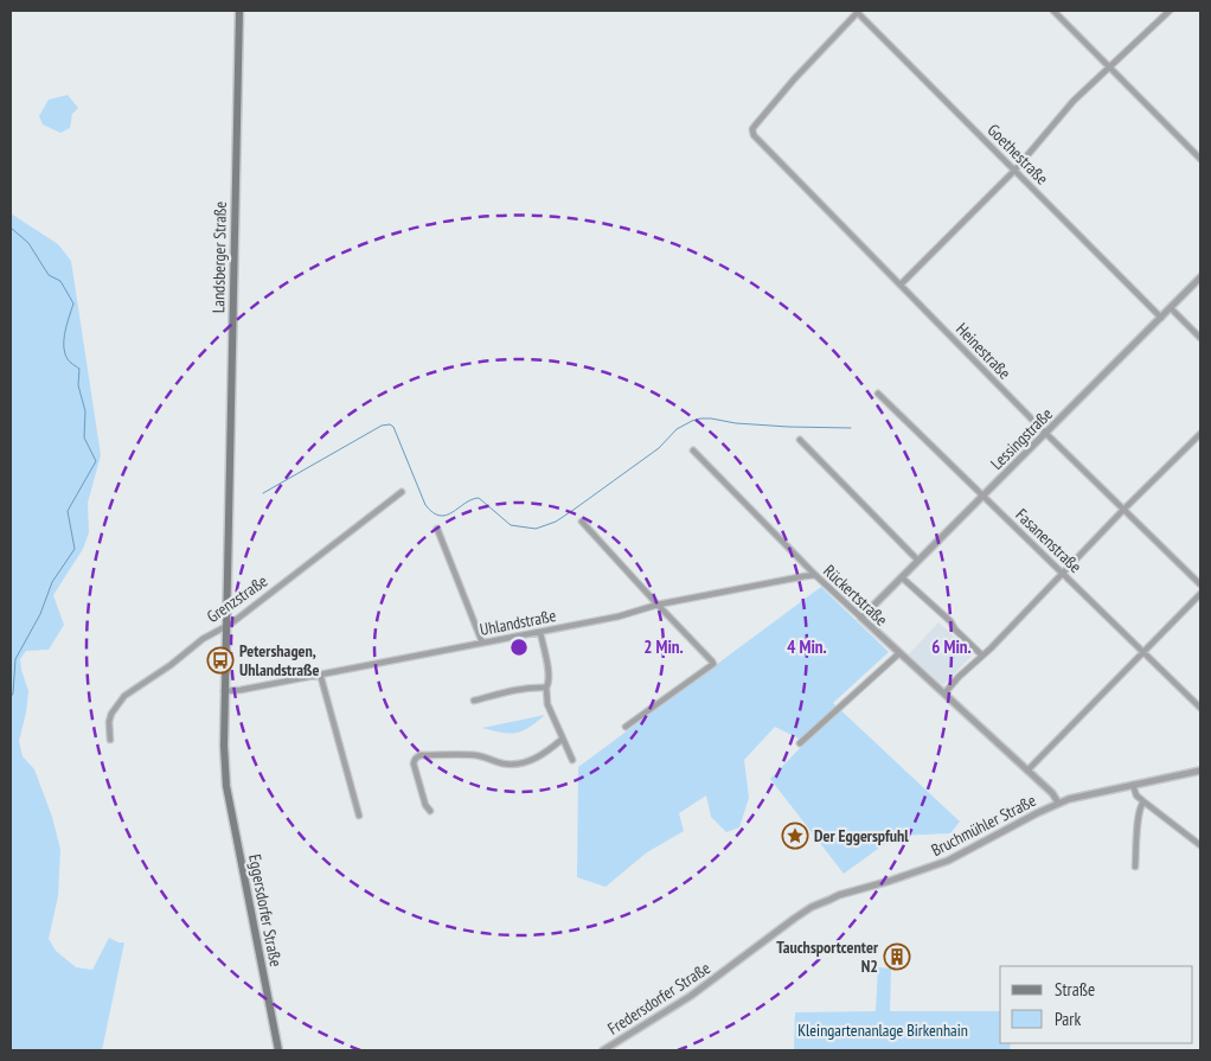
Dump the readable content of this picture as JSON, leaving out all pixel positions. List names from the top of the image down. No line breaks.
{"streets":{"main road":["Landsberger Straße","Eggersdorfer Straße"],"street":["Goethestraße","Heinestraße","Lessingstraße","Fasanenstraße","Rückertstraße","Grenzstraße","Uhlandstraße","Bruchmühler Straße","Fredersdorfer Straße"]},"crossings":[["Goethestraße","Heinestraße"],["Goethestraße","Lessingstraße"],["Landsberger Straße","Grenzstraße"],["Landsberger Straße","Eggersdorfer Straße"],["Heinestraße","Lessingstraße"],["Lessingstraße","Fasanenstraße"],["Lessingstraße","Rückertstraße"],["Rückertstraße","Uhlandstraße"],["Rückertstraße","Bruchmühler Straße"],["Grenzstraße","Eggersdorfer Straße"],["Uhlandstraße","Eggersdorfer Straße"],["Bruchmühler Straße","Fredersdorfer Straße"]],"parks":["Kleingartenanlage Birkenhain"],"places":{"bus stop":["Petershagen, Uhlandstraße"],"place":["Der Eggerspfuhl"],"building":["Tauchsportcenter N2"]},"legend":["Straße","Park"],"rings":["2 Min.","4 Min.","6 Min."]}
